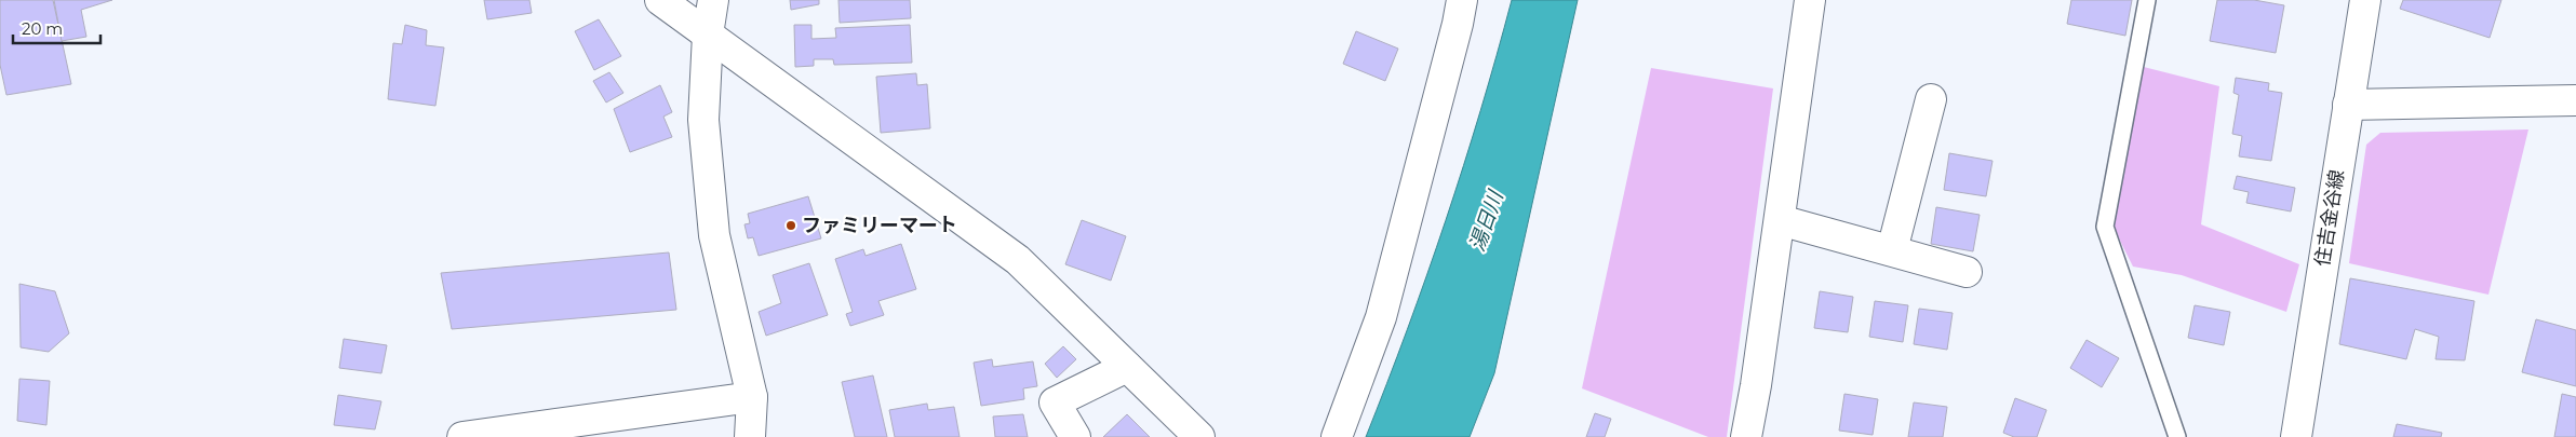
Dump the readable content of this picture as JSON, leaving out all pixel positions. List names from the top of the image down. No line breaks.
{"streets":{"street":["住吉金谷線"]},"water":["湯日川"],"places":["ファミリーマート"],"scale_bar":"20 m"}
